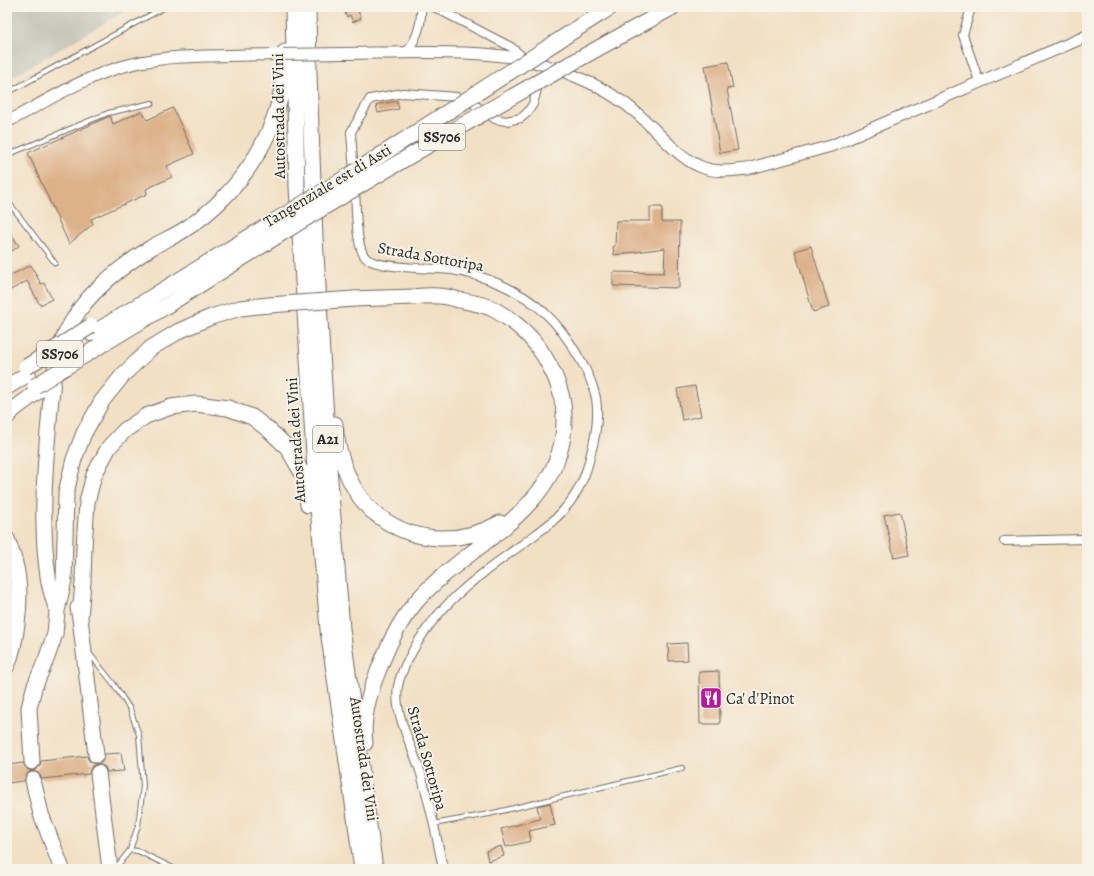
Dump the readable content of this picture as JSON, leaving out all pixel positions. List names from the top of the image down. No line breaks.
{"streets":{"highway":["Autostrada dei Vini","SS706","Tangenziale est di Asti","A21"],"street":["Strada Sottoripa"]},"places":{"restaurant":["Ca' d'Pinot"]}}
